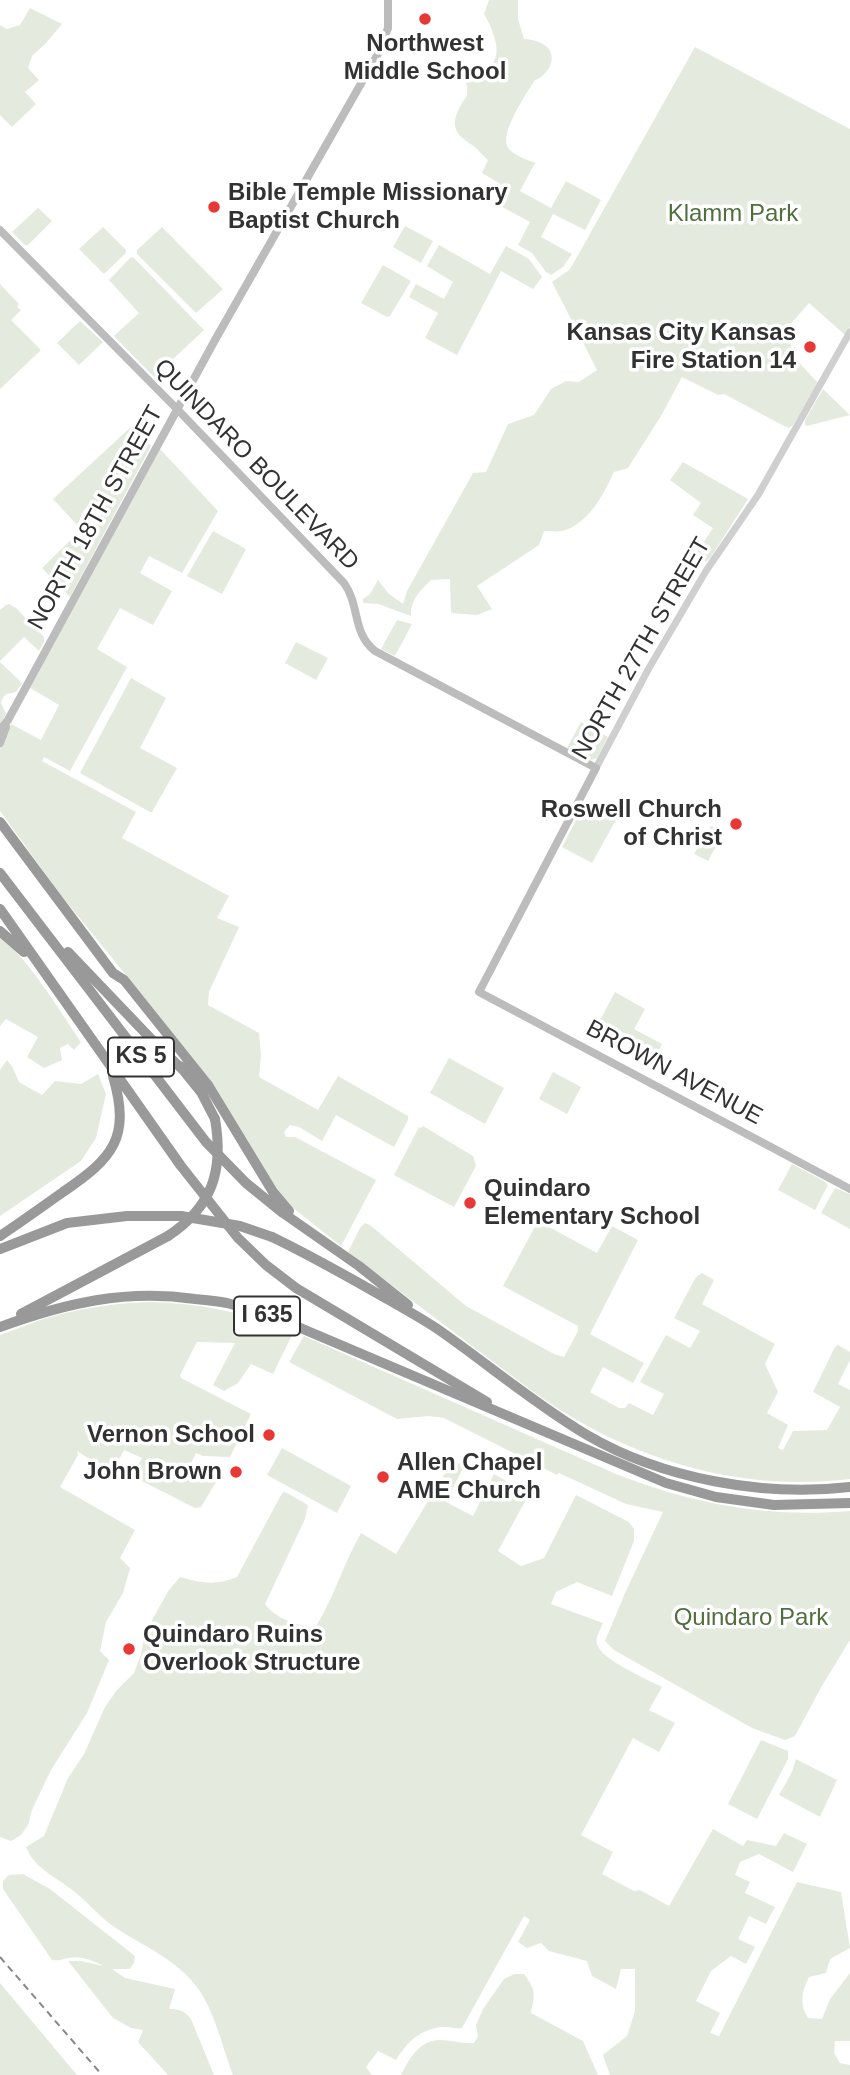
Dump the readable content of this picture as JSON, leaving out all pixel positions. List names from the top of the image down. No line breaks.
{"streets":{"highway":["KS 5","I 635"],"main road":["QUINDARO BOULEVARD","NORTH 18TH STREET","NORTH 27TH STREET","BROWN AVENUE"]},"crossings":[["QUINDARO BOULEVARD","NORTH 18TH STREET"],["QUINDARO BOULEVARD","NORTH 27TH STREET"],["NORTH 27TH STREET","BROWN AVENUE"],["KS 5","I 635"]],"parks":["Klamm Park","Quindaro Park"],"places":["Northwest Middle School","Bible Temple Missionary Baptist Church","Kansas City Kansas Fire Station 14","Roswell Church of Christ","Quindaro Elementary School","Vernon School","John Brown","Allen Chapel AME Church","Quindaro Ruins Overlook Structure"]}
